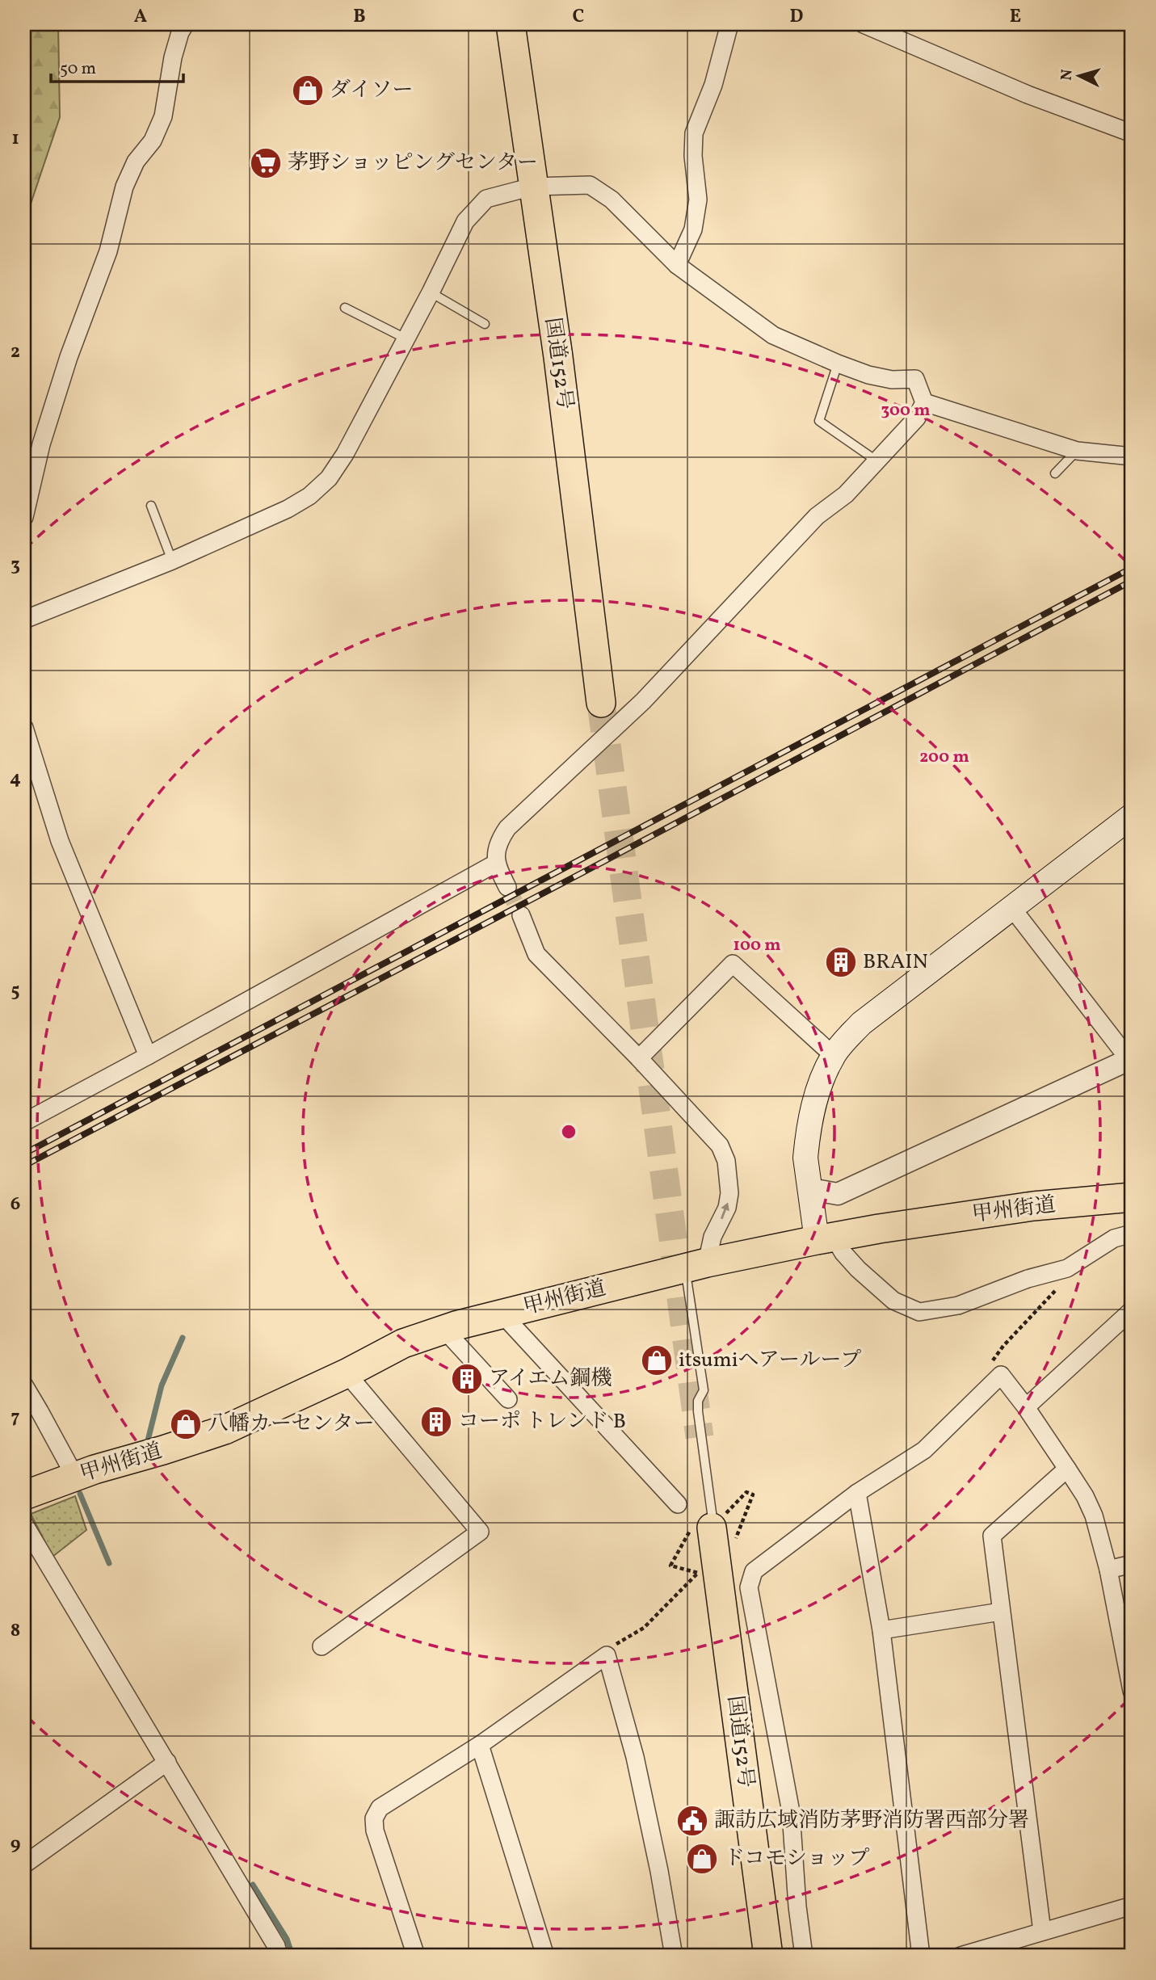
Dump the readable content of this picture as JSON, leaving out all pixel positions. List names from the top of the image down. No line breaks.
{"streets":{"highway":["国道152号","甲州街道"]},"places":{"shop":["ダイソー","itsumiヘアーループ","八幡カーセンター","ドコモショップ"],"supermarket":["茅野ショッピングセンター"],"building":["BRAIN","アイエム鋼機","コーポ トレンド B"],"public building":["諏訪広域消防茅野消防署西部分署"]},"scale_bar":"50 m","north":"left","grid":{"columns":["A","B","C","D","E"],"rows":["1","2","3","4","5","6","7","8","9"]},"rings":["300 m","200 m","100 m"]}
